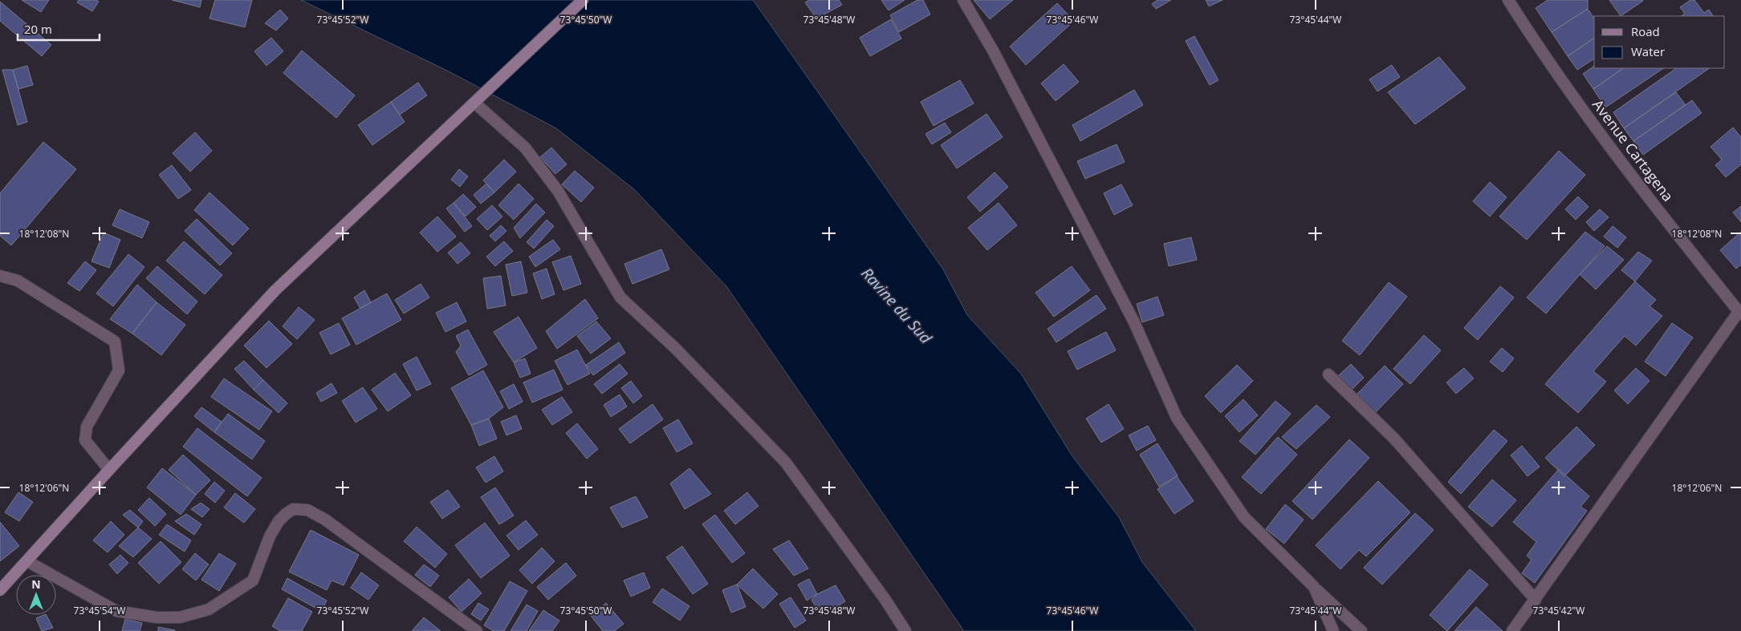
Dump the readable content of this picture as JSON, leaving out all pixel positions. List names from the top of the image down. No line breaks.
{"streets":{"street":["Avenue Cartagena"]},"water":["Ravine du Sud"],"legend":["Road","Water"],"scale_bar":"20 m","north":"top","coordinates":["73°45'52\"W","73°45'50\"W","73°45'48\"W","73°45'46\"W","73°45'44\"W","18°12'08\"N","18°12'06\"N","73°45'54\"W","73°45'42\"W"]}
